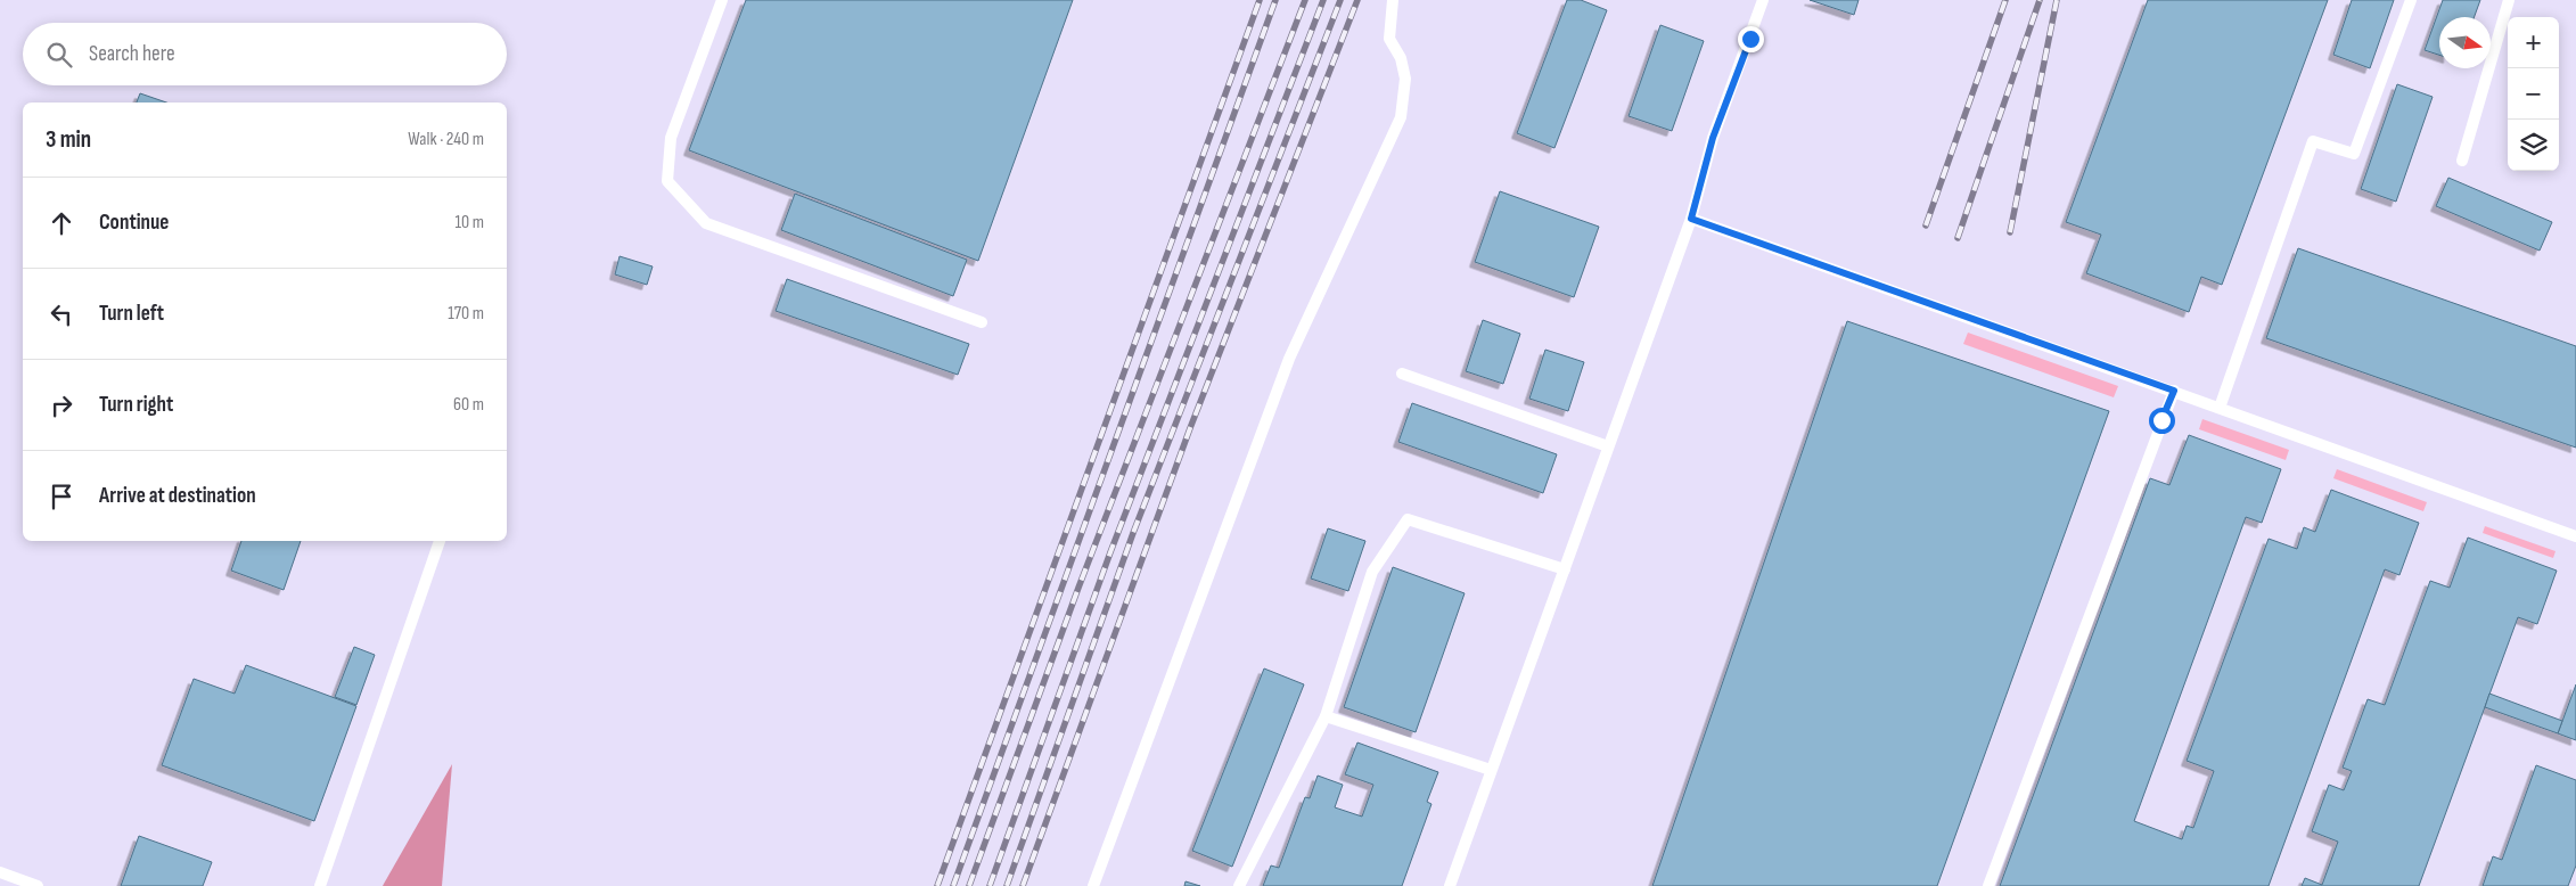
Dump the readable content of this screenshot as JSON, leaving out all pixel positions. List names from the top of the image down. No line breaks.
{"north":"right","page":{"map_buttons":["+","−"],"search":"Search here","heading":["3 min","Walk · 240 m"],"list":[["Continue","10 m"],["Turn left","170 m"],["Turn right","60 m"],"Arrive at destination"]}}
